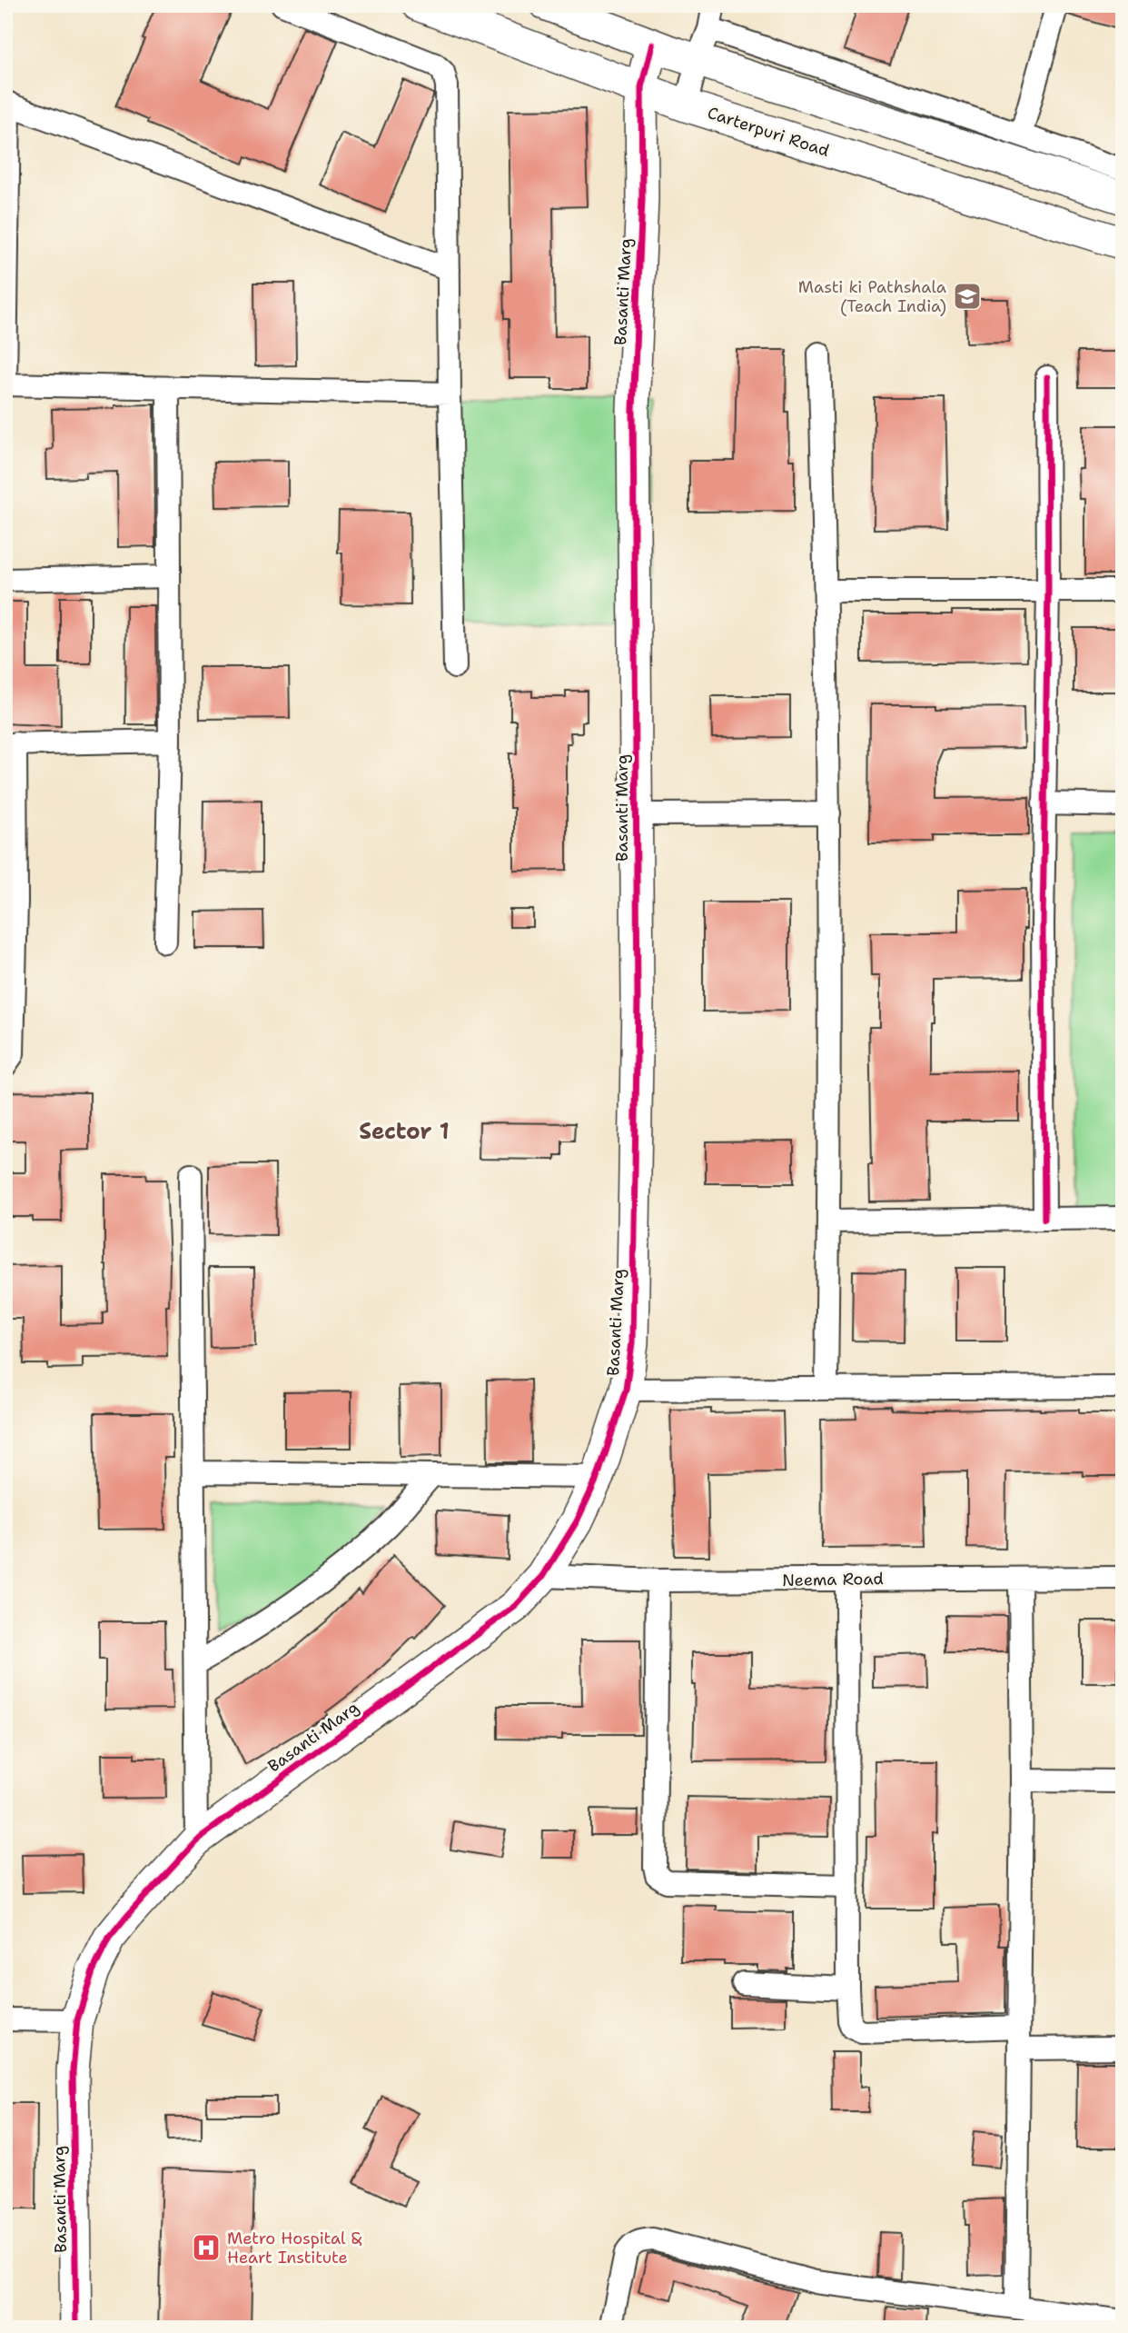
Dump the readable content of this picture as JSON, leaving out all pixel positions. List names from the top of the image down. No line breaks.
{"streets":{"street":["Carterpuri Road","Basanti Marg","Neema Road"]},"crossings":[["Carterpuri Road","Basanti Marg"],["Basanti Marg","Neema Road"]],"districts":["Sector 1"],"places":{"school or university":["Masti ki Pathshala (Teach India)"],"hospital":["Metro Hospital & Heart Institute"]}}
